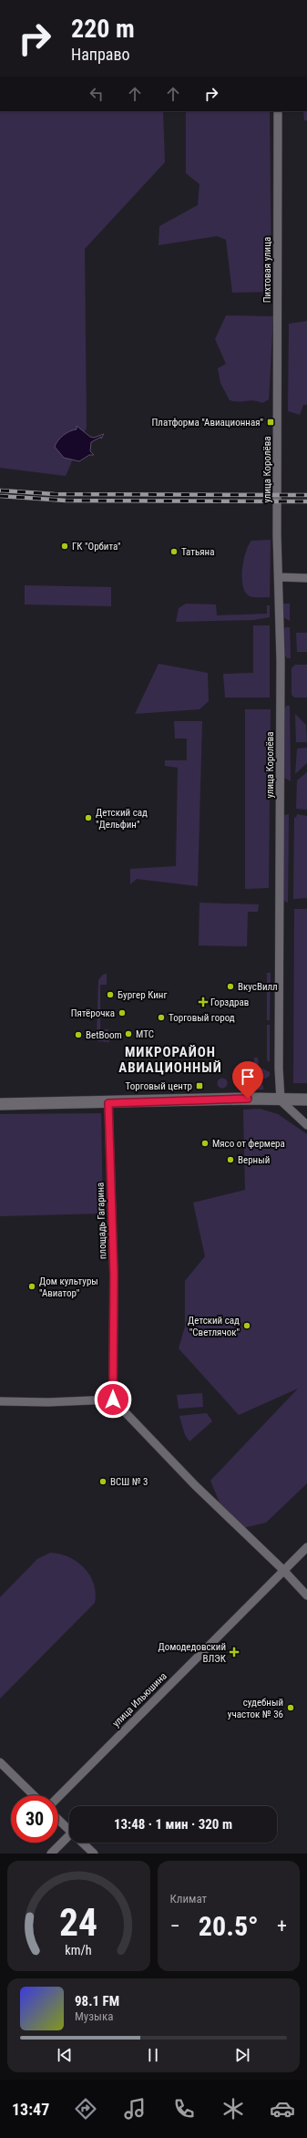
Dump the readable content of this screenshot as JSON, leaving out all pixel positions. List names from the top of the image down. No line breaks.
{"streets":{"street":["Пихтовая улица","улица Королёва","площадь Гагарина","улица Ильюшина"]},"crossings":[["Пихтовая улица","улица Королёва"]],"districts":["МИКРОРАЙОН АВИАЦИОННЫЙ"],"places":{"transit":["Платформа \"Авиационная\"","Торговый центр"],"other":["ГК \"Орбита\"","Татьяна","Детский сад \"Дельфин\"","ВкусВилл","Бургер Кинг","Пятёрочка","Торговый город","МТС","BetBoom","Мясо от фермера","Верный","Дом культуры \"Авиатор\"","Детский сад \"Светлячок\"","ВСШ № 3","судебный участок № 36"],"health":["Горздрав","Домодедовский ВЛЭК"]},"page":{"turn":["220 m","Направо"],"limit":"30","trip":"13:48 · 1 мин · 320 m","tile":"Климат","heat":["−","20.5°","+"],"song":["98.1 FM","Музыка"],"tabs":"13:47","gauge":["24","km/h"]}}
